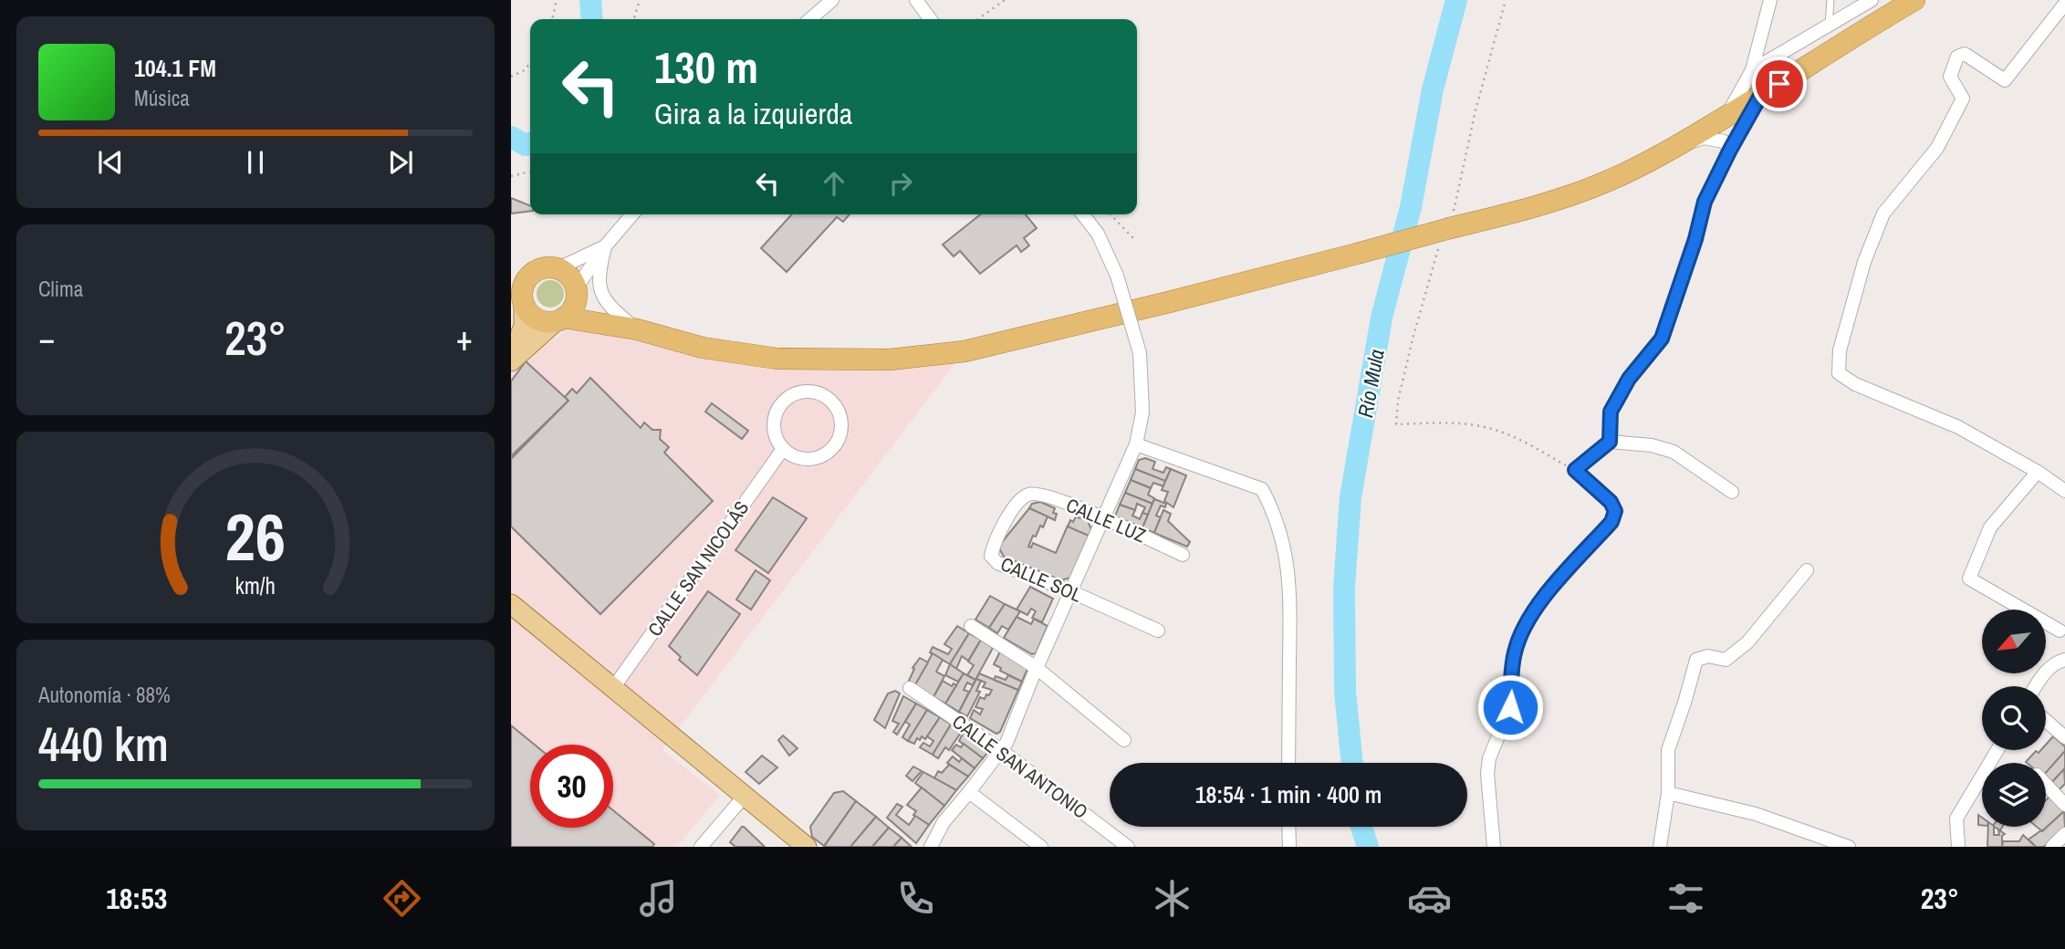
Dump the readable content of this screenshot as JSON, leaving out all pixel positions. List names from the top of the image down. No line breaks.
{"streets":{"street":["CALLE LUZ","CALLE SAN NICOLÁS","CALLE SOL","CALLE SAN ANTONIO"]},"crossings":[["CALLE LUZ","CALLE SOL"]],"water":["Río Mula"],"north":"bottom left","page":{"turn":["130 m","Gira a la izquierda"],"song":["104.1 FM","Música"],"tile":["Clima",["Autonomía · 88%","440 km"]],"heat":["−","23°","+"],"limit":"30","trip":"18:54 · 1 min · 400 m","tabs":["18:53","23°"],"gauge":["26","km/h"]}}
